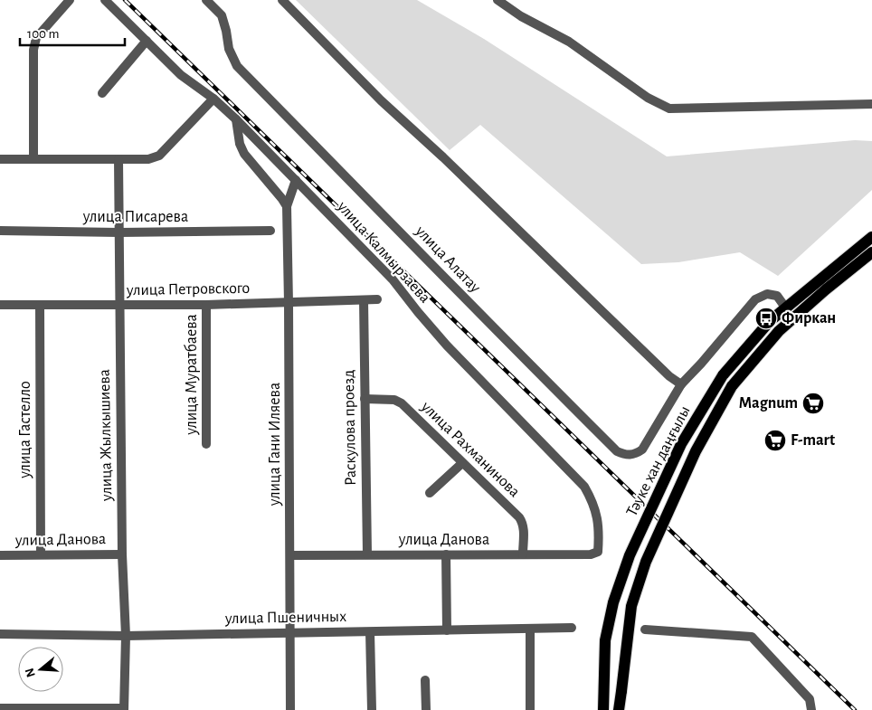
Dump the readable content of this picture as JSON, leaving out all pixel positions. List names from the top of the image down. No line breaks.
{"streets":{"main road":["Тәуке хан даңғылы"],"street":["улица Писарева","улица Калмырзаева","улица Алатау","улица Петровского","улица Муратбаева","Раскулова проезд","улица Гастелло","улица Жылкышиева","улица Гани Иляева","улица Рахманинова","улица Данова","улица Пшеничных"]},"crossings":[["улица Писарева","улица Жылкышиева"],["улица Калмырзаева","улица Гани Иляева"],["улица Калмырзаева","улица Данова"],["улица Алатау","Тәуке хан даңғылы"],["улица Петровского","улица Муратбаева"],["улица Петровского","Раскулова проезд"],["улица Петровского","улица Гастелло"],["улица Петровского","улица Жылкышиева"],["улица Петровского","улица Гани Иляева"],["Раскулова проезд","улица Рахманинова"],["Раскулова проезд","улица Данова"],["улица Гастелло","улица Данова"],["улица Жылкышиева","улица Данова"],["улица Жылкышиева","улица Пшеничных"],["улица Гани Иляева","улица Данова"],["улица Гани Иляева","улица Пшеничных"],["улица Рахманинова","улица Данова"]],"places":{"bus stop":["Фиркан"],"supermarket":["Magnum","F-mart"]},"scale_bar":"100 m","north":"left"}
